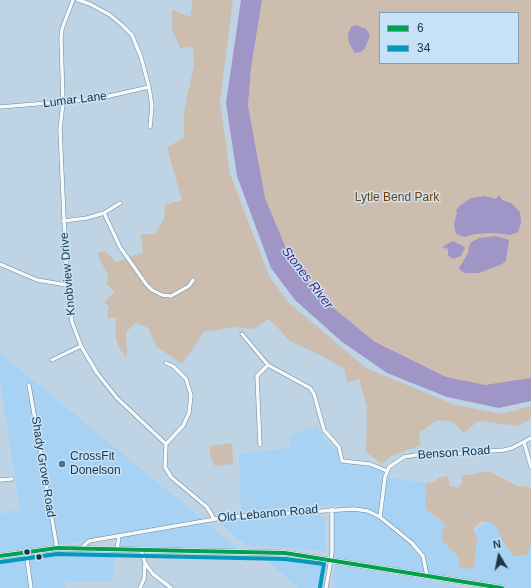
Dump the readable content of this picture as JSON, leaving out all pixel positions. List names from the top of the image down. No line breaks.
{"streets":{"street":["Lumar Lane","Knobview Drive","Benson Road","Shady Grove Road","Old Lebanon Road"]},"crossings":[["Lumar Lane","Knobview Drive"]],"water":["Stones River"],"parks":["Lytle Bend Park"],"places":["CrossFit Donelson"],"lines":["transit line 6","transit line 34"],"legend":["6","34"],"north":"top"}
